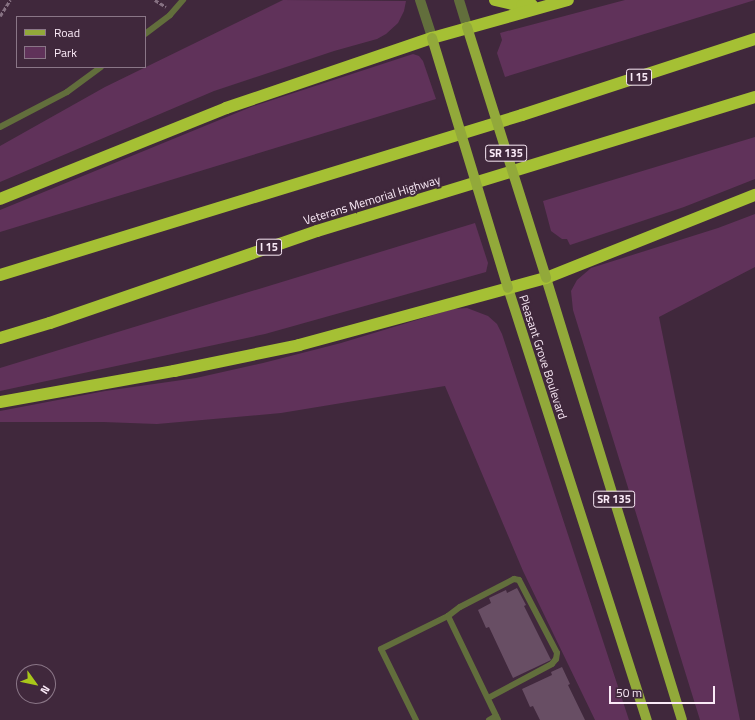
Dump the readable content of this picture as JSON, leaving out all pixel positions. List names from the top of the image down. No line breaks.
{"streets":{"highway":["I 15","Veterans Memorial Highway"],"main road":["SR 135","Pleasant Grove Boulevard"]},"legend":["Road","Park"],"scale_bar":"50 m","north":"bottom right"}
